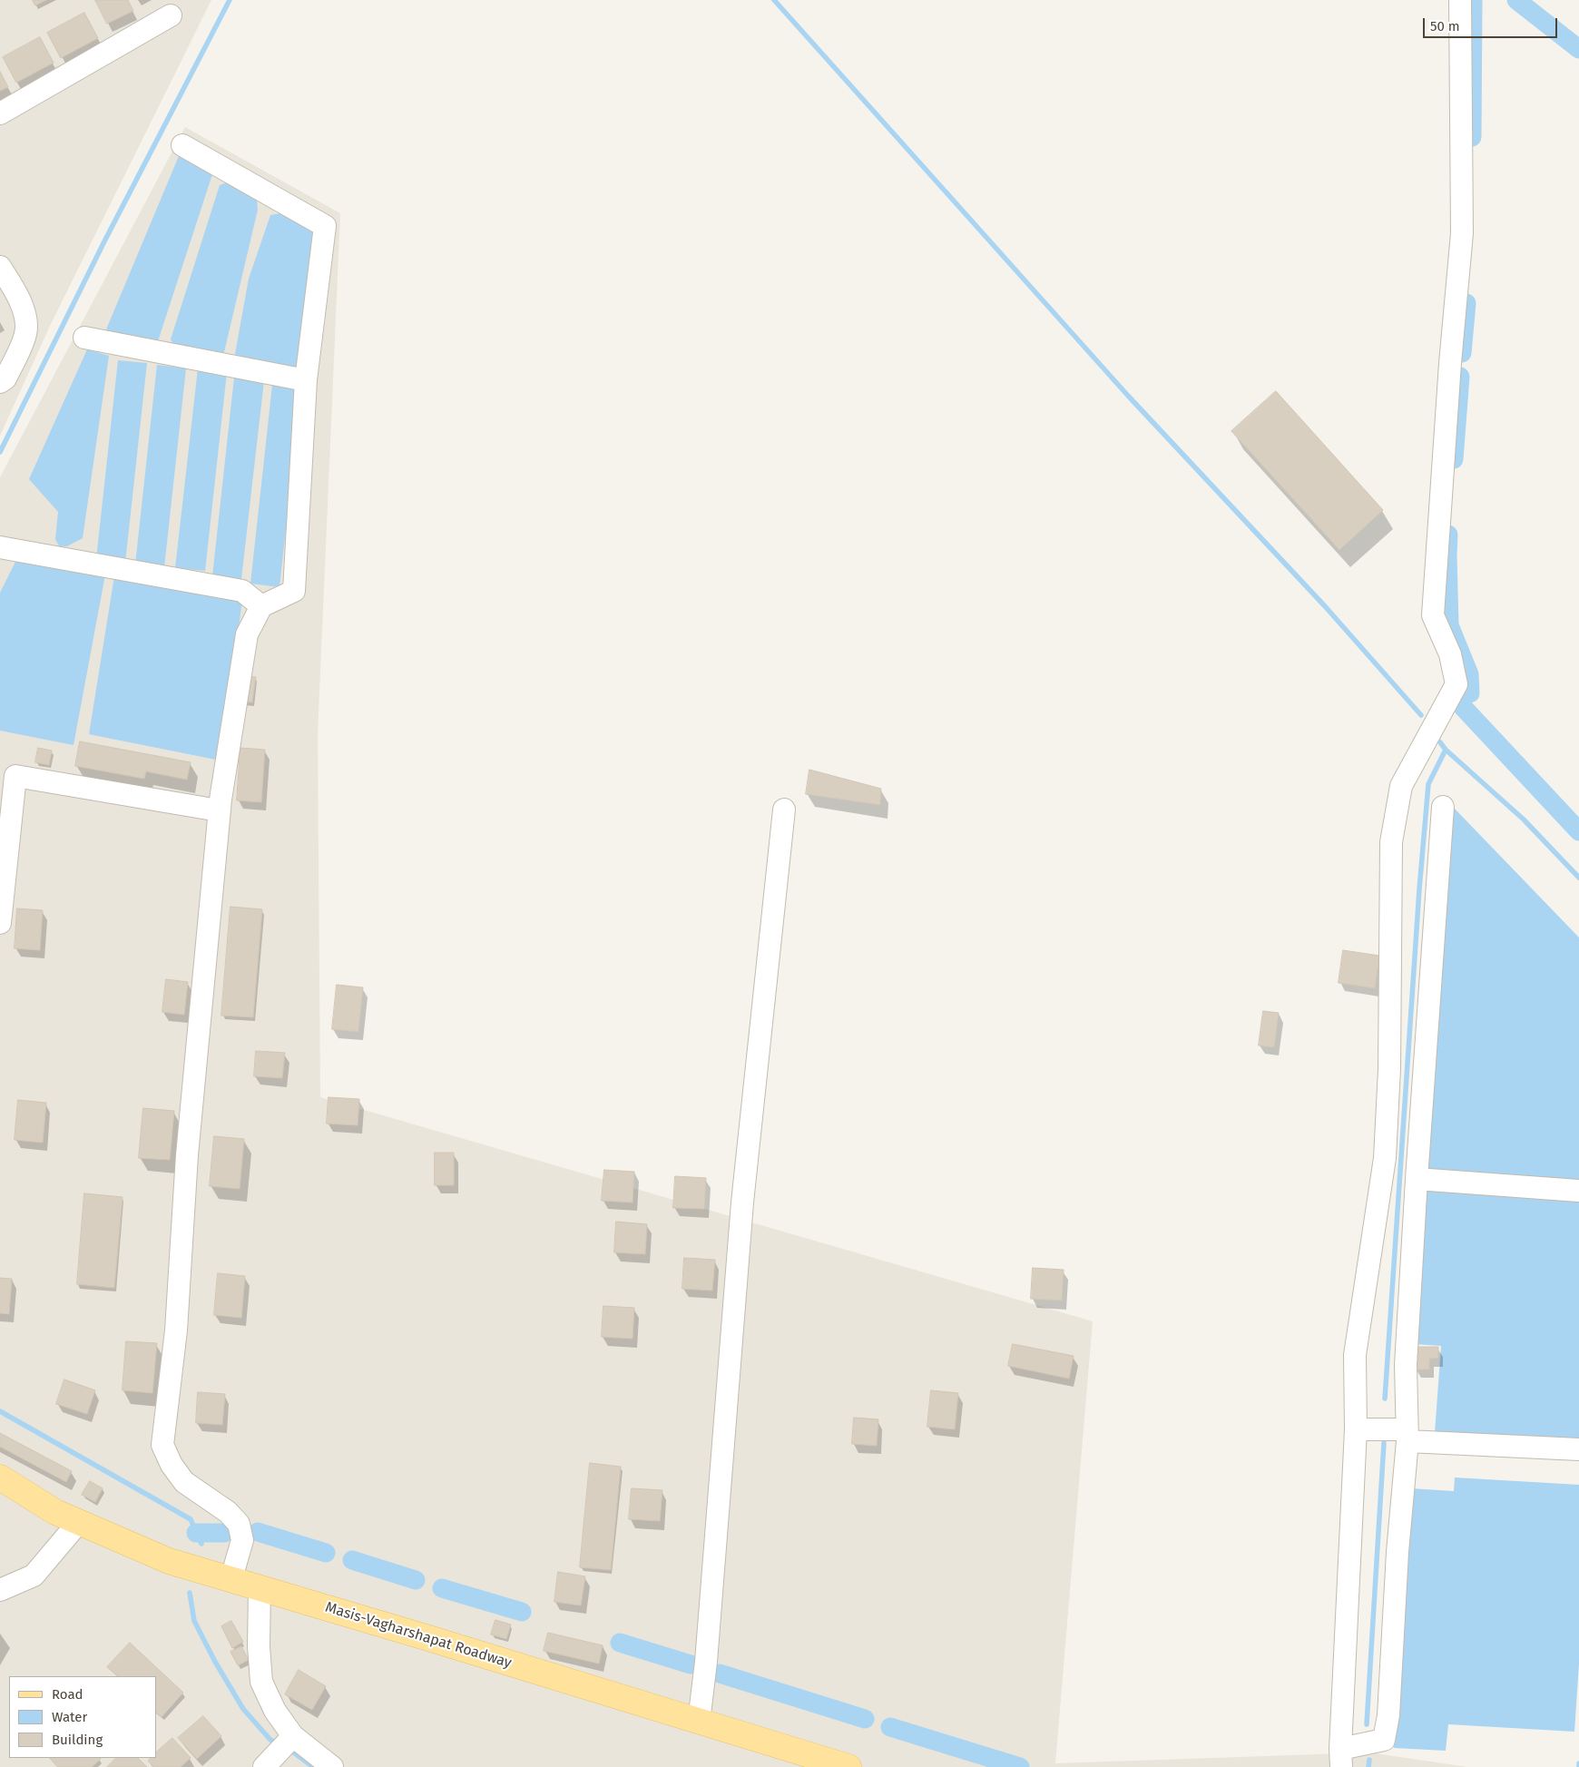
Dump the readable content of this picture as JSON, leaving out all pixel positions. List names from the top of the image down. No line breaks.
{"streets":{"main road":["Masis-Vagharshapat Roadway"]},"legend":["Road","Water","Building"],"scale_bar":"50 m"}
